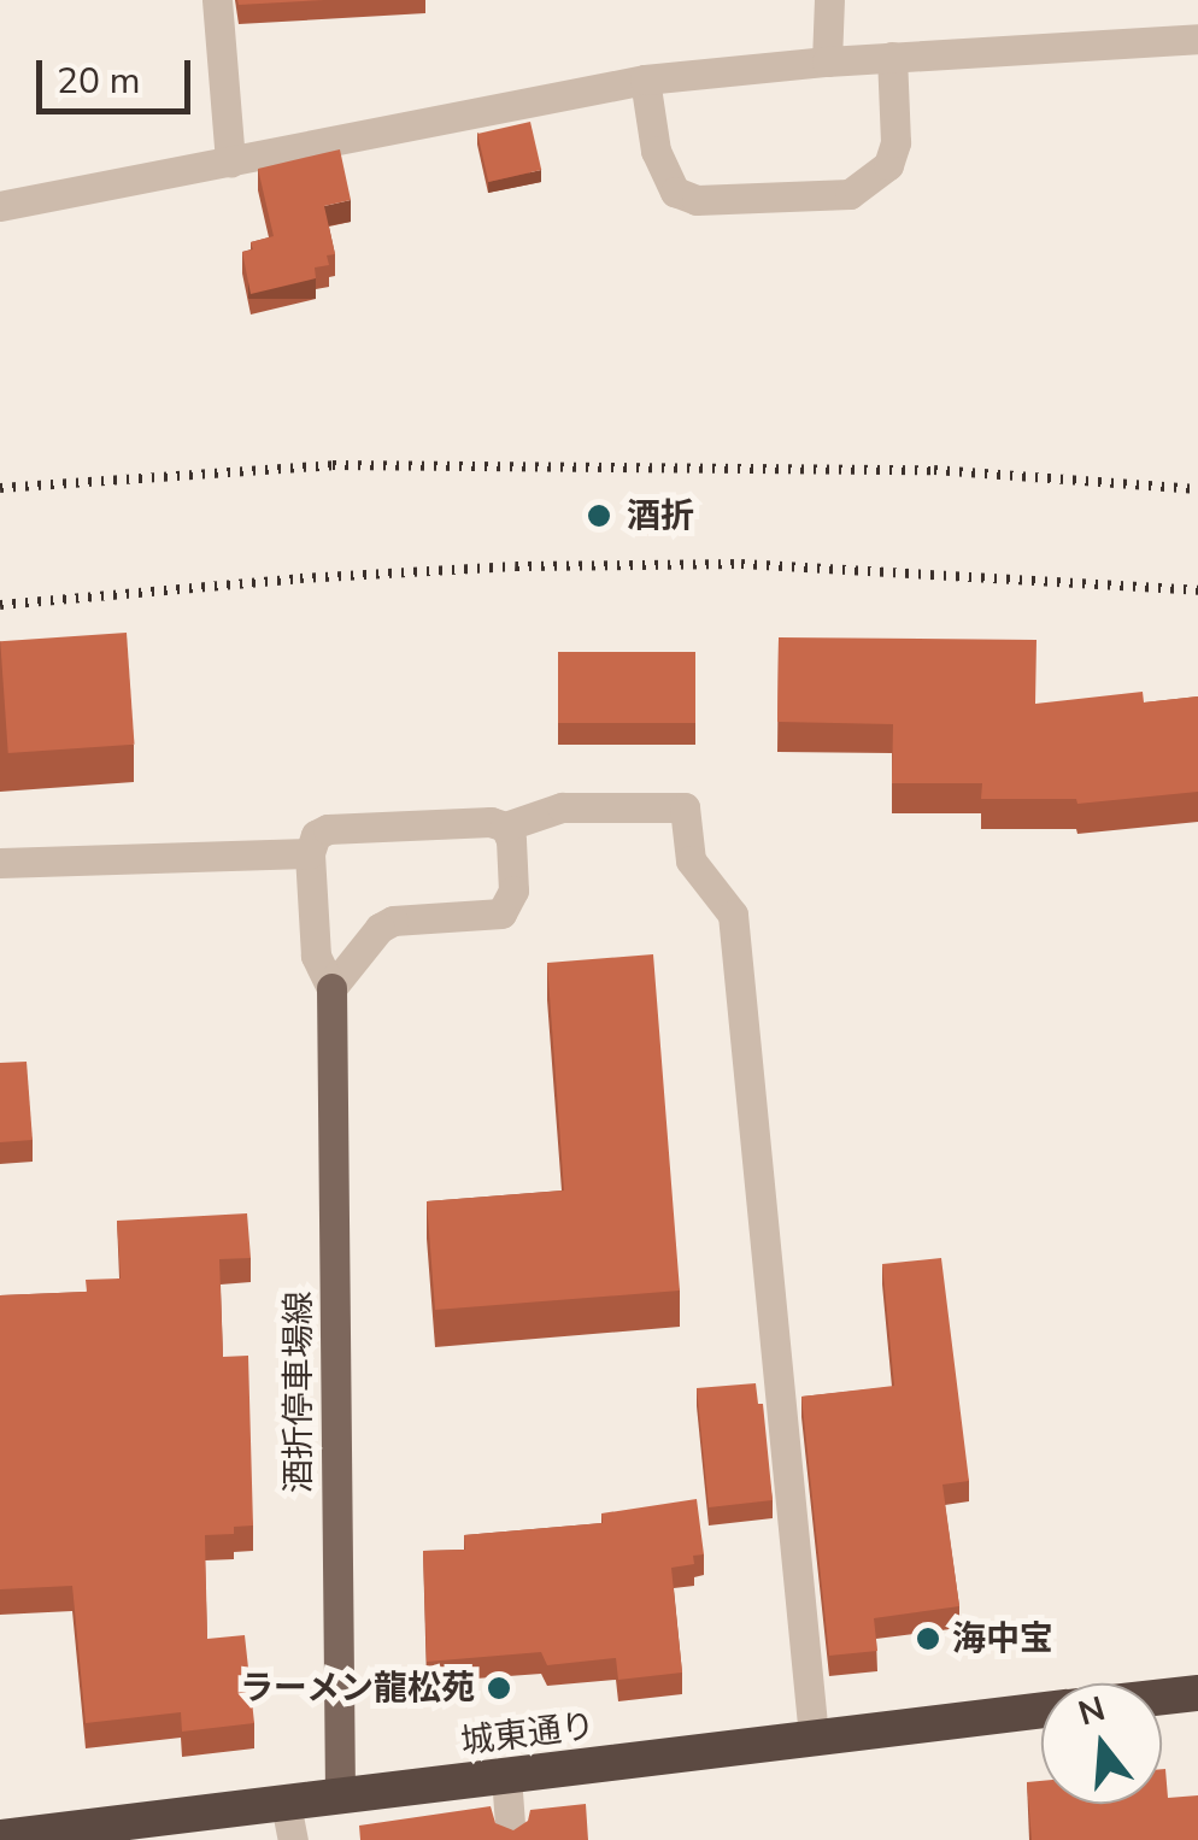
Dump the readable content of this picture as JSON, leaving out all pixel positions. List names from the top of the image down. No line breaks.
{"streets":{"highway":["城東通り"],"main road":["酒折停車場線"]},"crossings":[["酒折停車場線","城東通り"]],"places":["酒折","海中宝","ラーメン龍松苑"],"scale_bar":"20 m","north":"top"}
